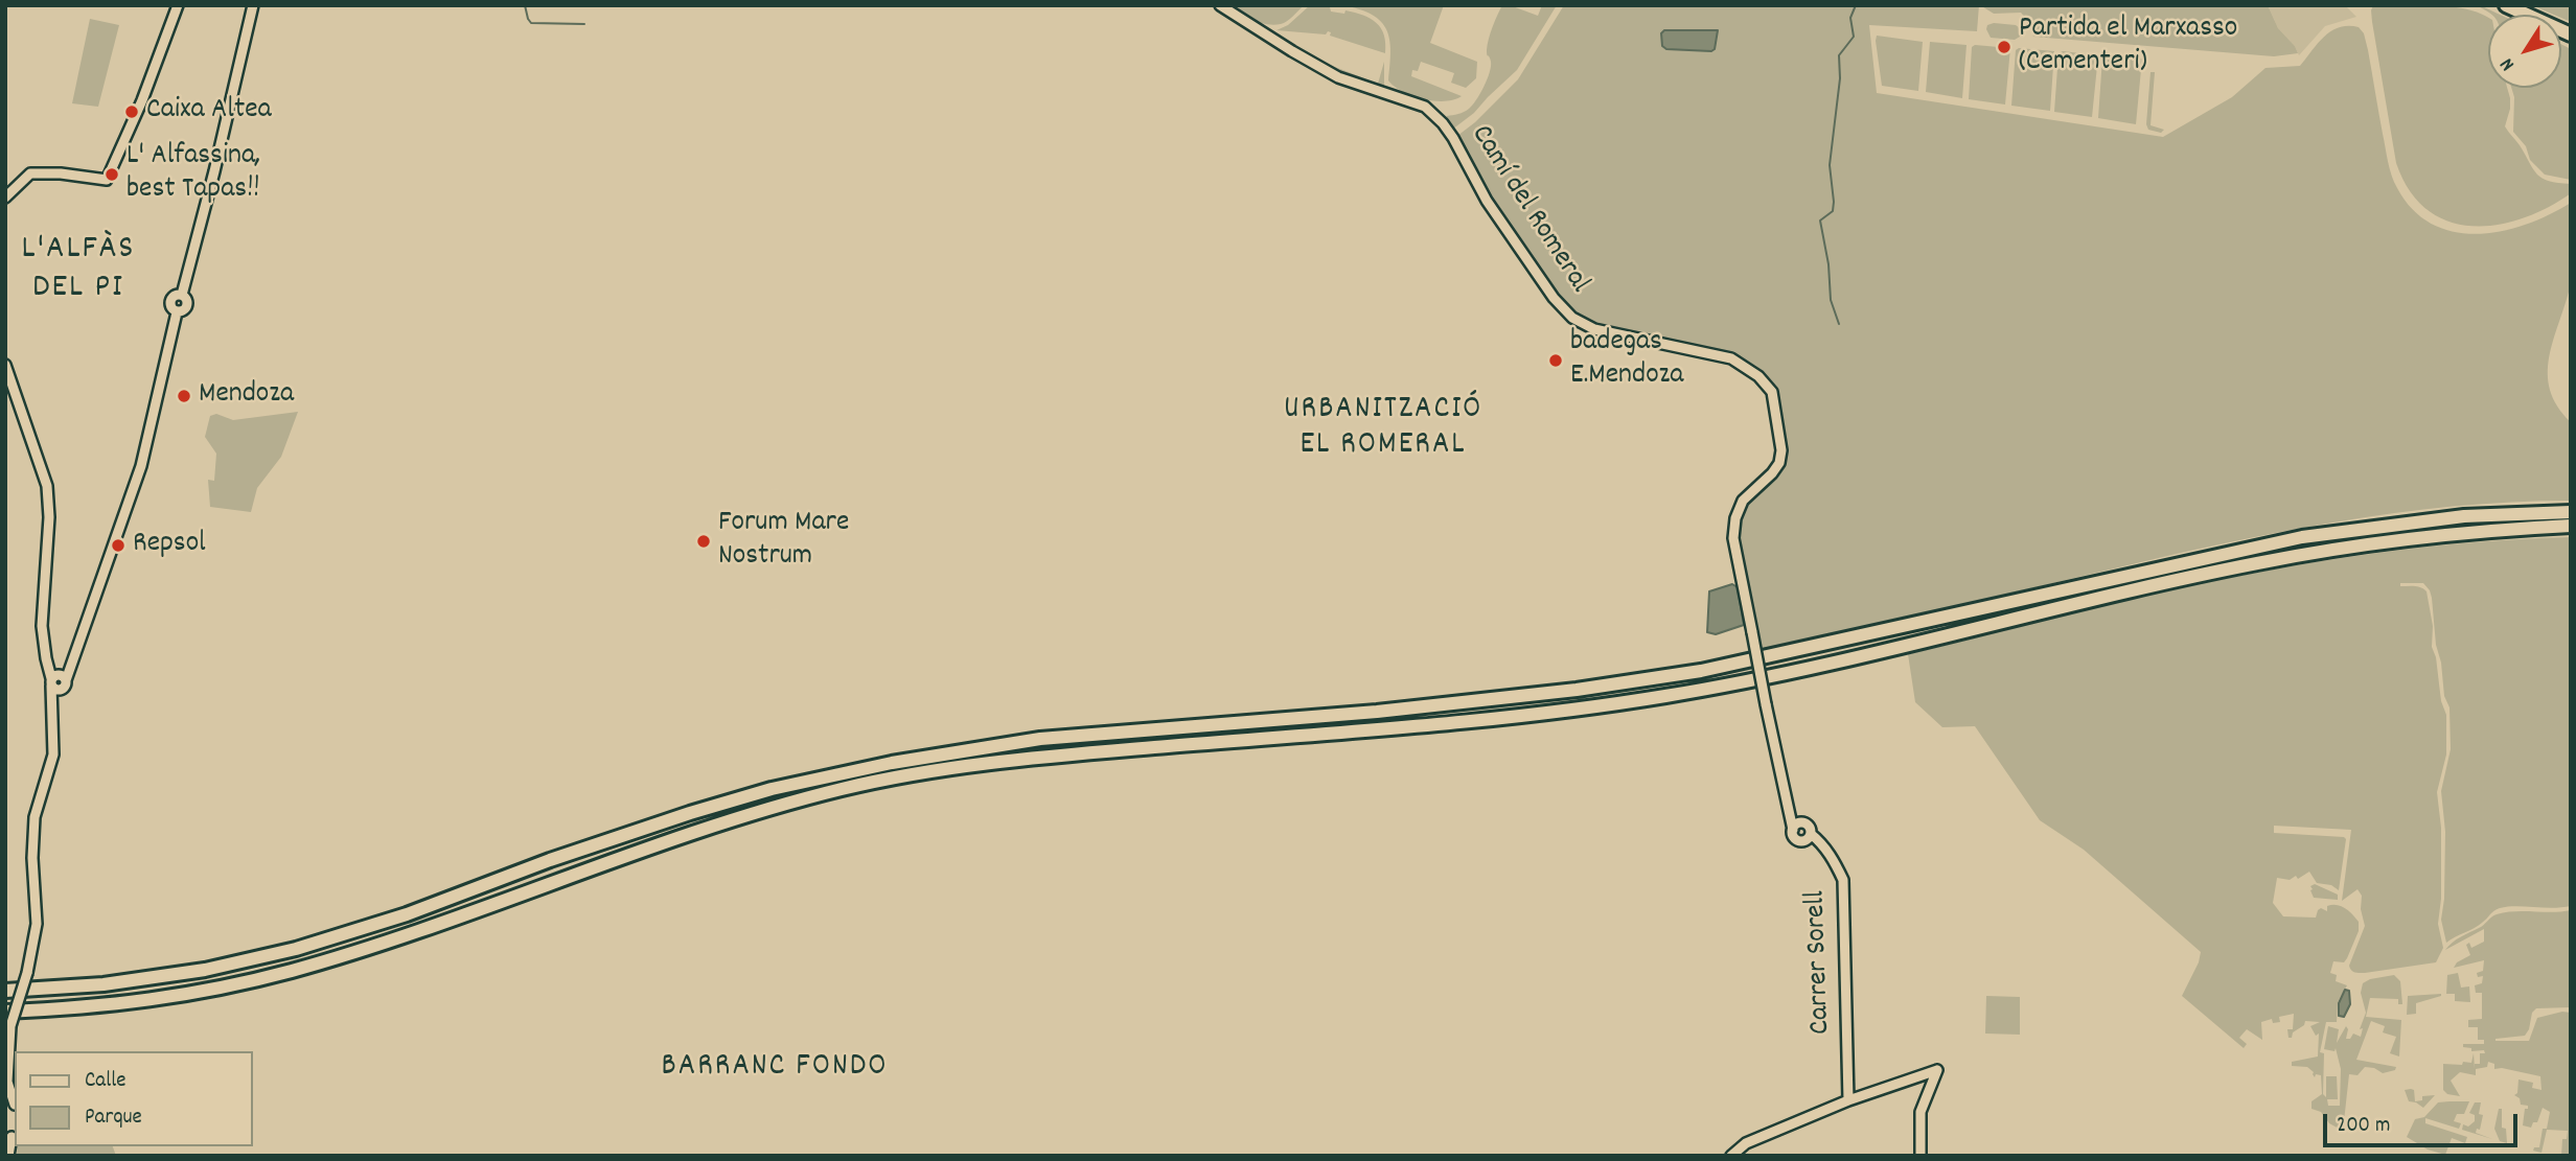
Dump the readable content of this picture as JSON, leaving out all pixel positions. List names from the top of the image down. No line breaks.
{"streets":{"street":["Camí del Romeral","Carrer Sorell"]},"crossings":[["Camí del Romeral","Carrer Sorell"]],"districts":["L'ALFÀS DEL PI","URBANITZACIÓ EL ROMERAL","BARRANC FONDO"],"places":["Partida el Marxasso (Cementeri)","Caixa Altea","L' Alfassina, best Tapas!!","badegas E.Mendoza","Mendoza","Forum Mare Nostrum","Repsol"],"legend":["Calle","Parque"],"scale_bar":"200 m","north":"bottom left"}
